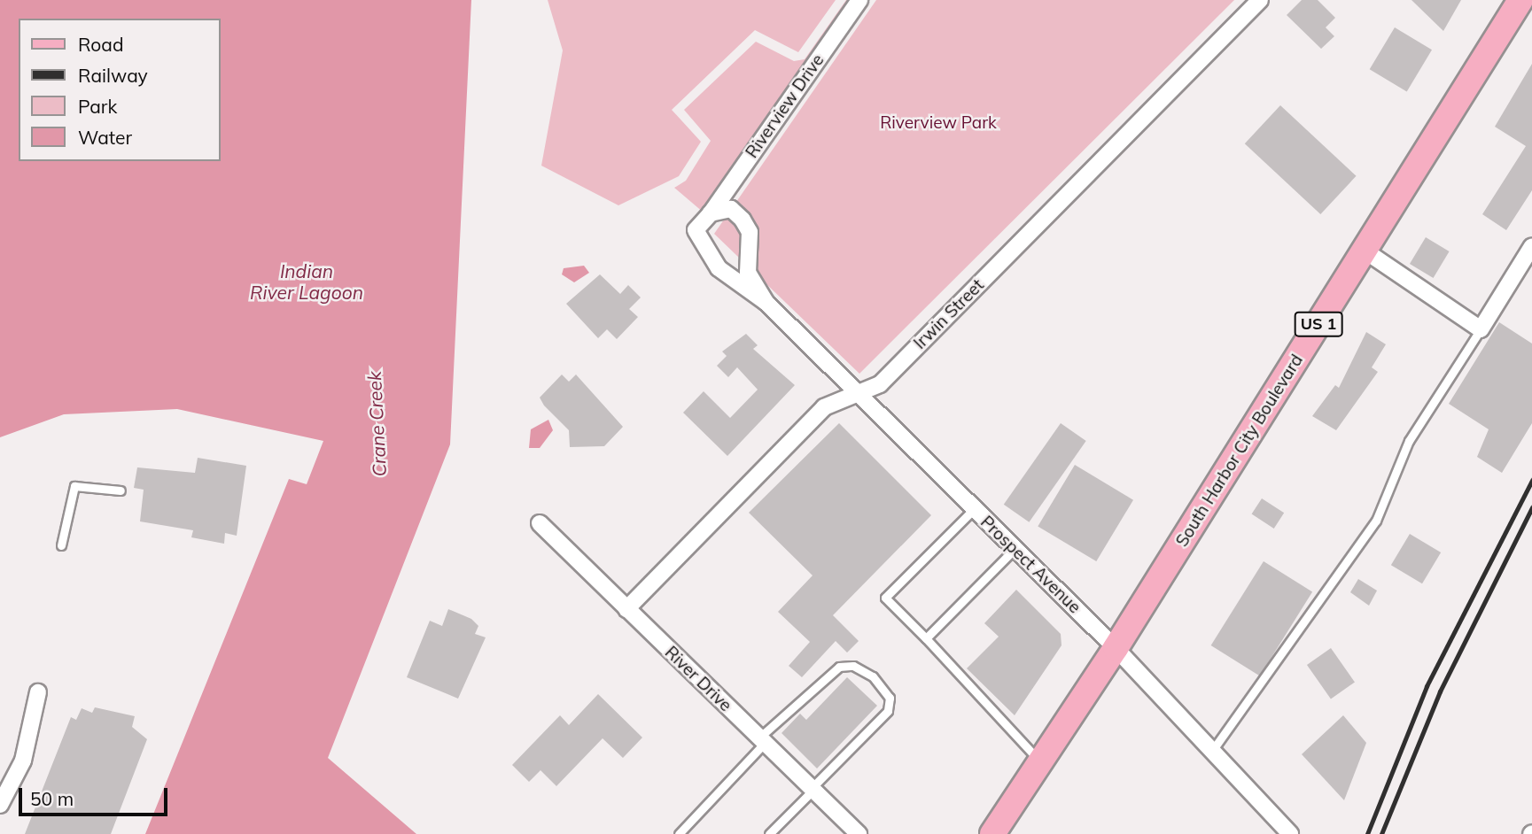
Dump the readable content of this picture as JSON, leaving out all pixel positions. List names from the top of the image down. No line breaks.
{"streets":{"main road":["US 1","South Harbor City Boulevard"],"street":["Riverview Drive","Irwin Street","Prospect Avenue","River Drive"]},"crossings":[["Riverview Drive","Prospect Avenue"],["Irwin Street","Prospect Avenue"],["Irwin Street","River Drive"],["South Harbor City Boulevard","Prospect Avenue"]],"water":["Indian River Lagoon","Crane Creek"],"parks":["Riverview Park"],"legend":["Road","Railway","Park","Water"],"scale_bar":"50 m"}
